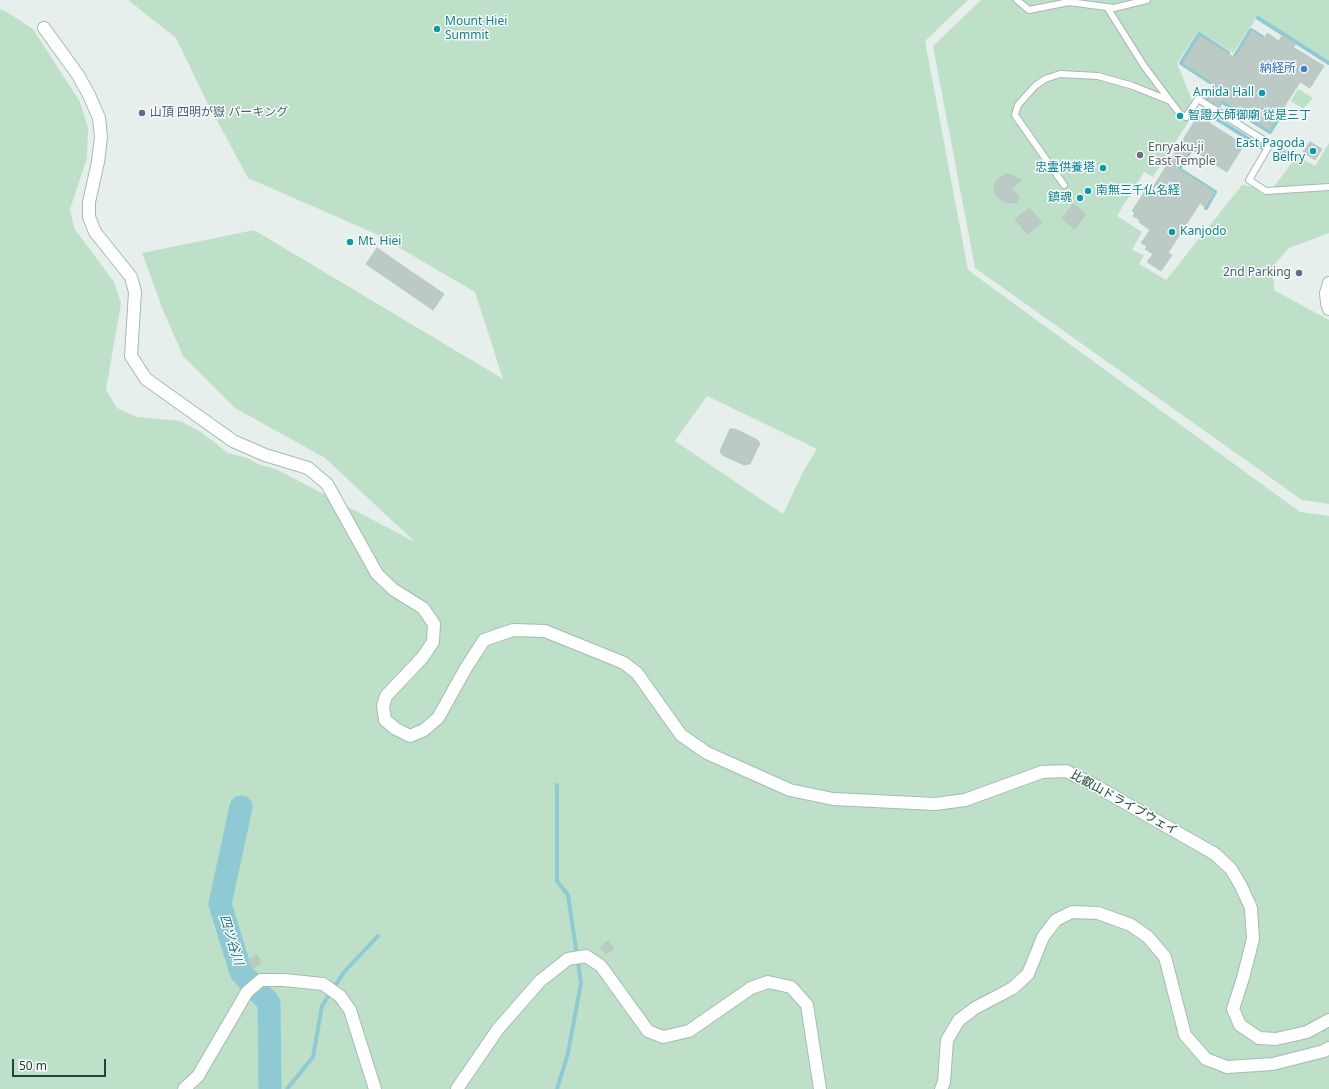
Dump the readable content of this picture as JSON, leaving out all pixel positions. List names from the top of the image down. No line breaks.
{"streets":{"street":["比叡山ドライブウェイ"]},"water":["四ツ谷川"],"places":["Mount Hiei Summit","納経所","Amida Hall","山頂 四明が嶽 パーキング","智證大師御廟 従是三丁","East Pagoda Belfry","Enryaku-ji East Temple","忠霊供養塔","南無三千仏名経","鎮魂","Kanjodo","Mt. Hiei","2nd Parking"],"scale_bar":"50 m"}
